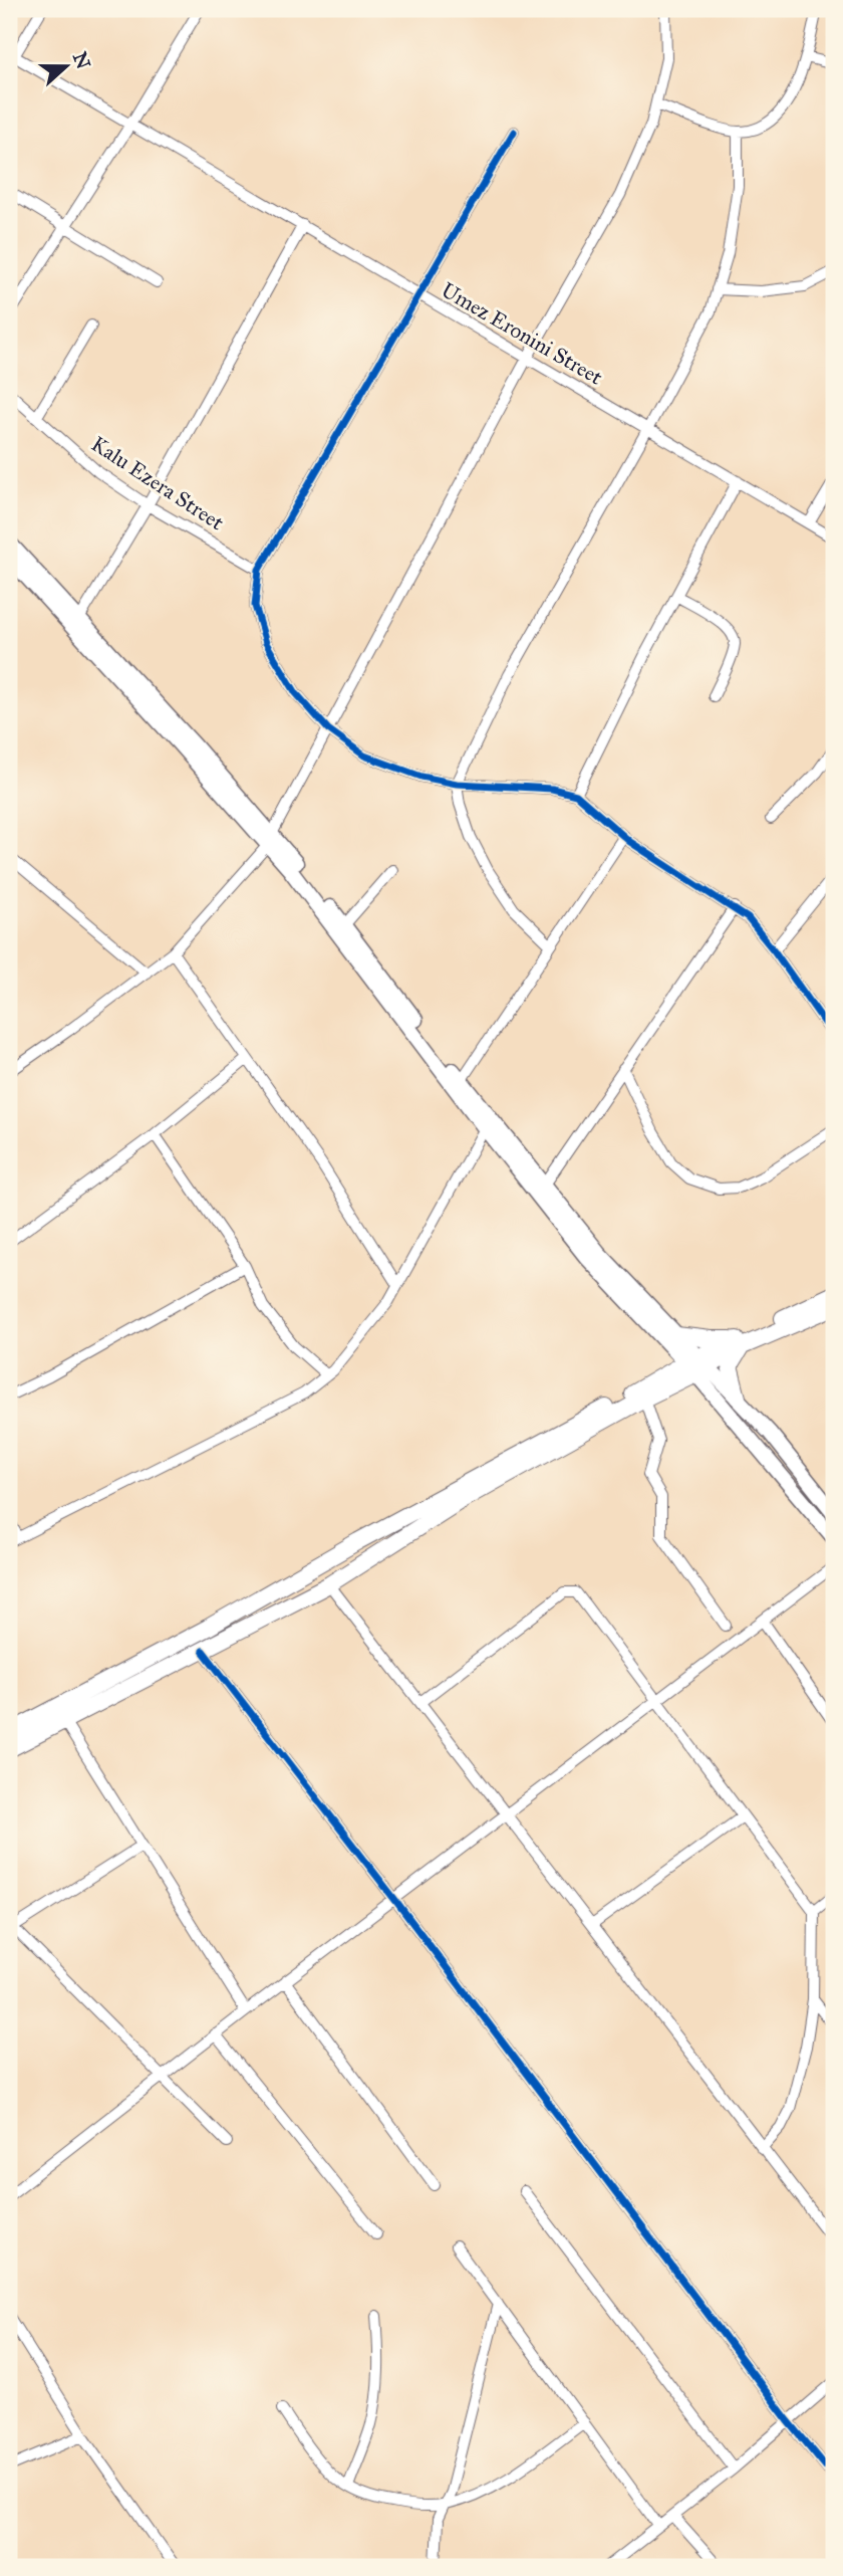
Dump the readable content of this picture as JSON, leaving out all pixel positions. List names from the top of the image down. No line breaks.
{"streets":{"street":["Umez Eronini Street","Kalu Ezera Street"]},"north":"right"}
